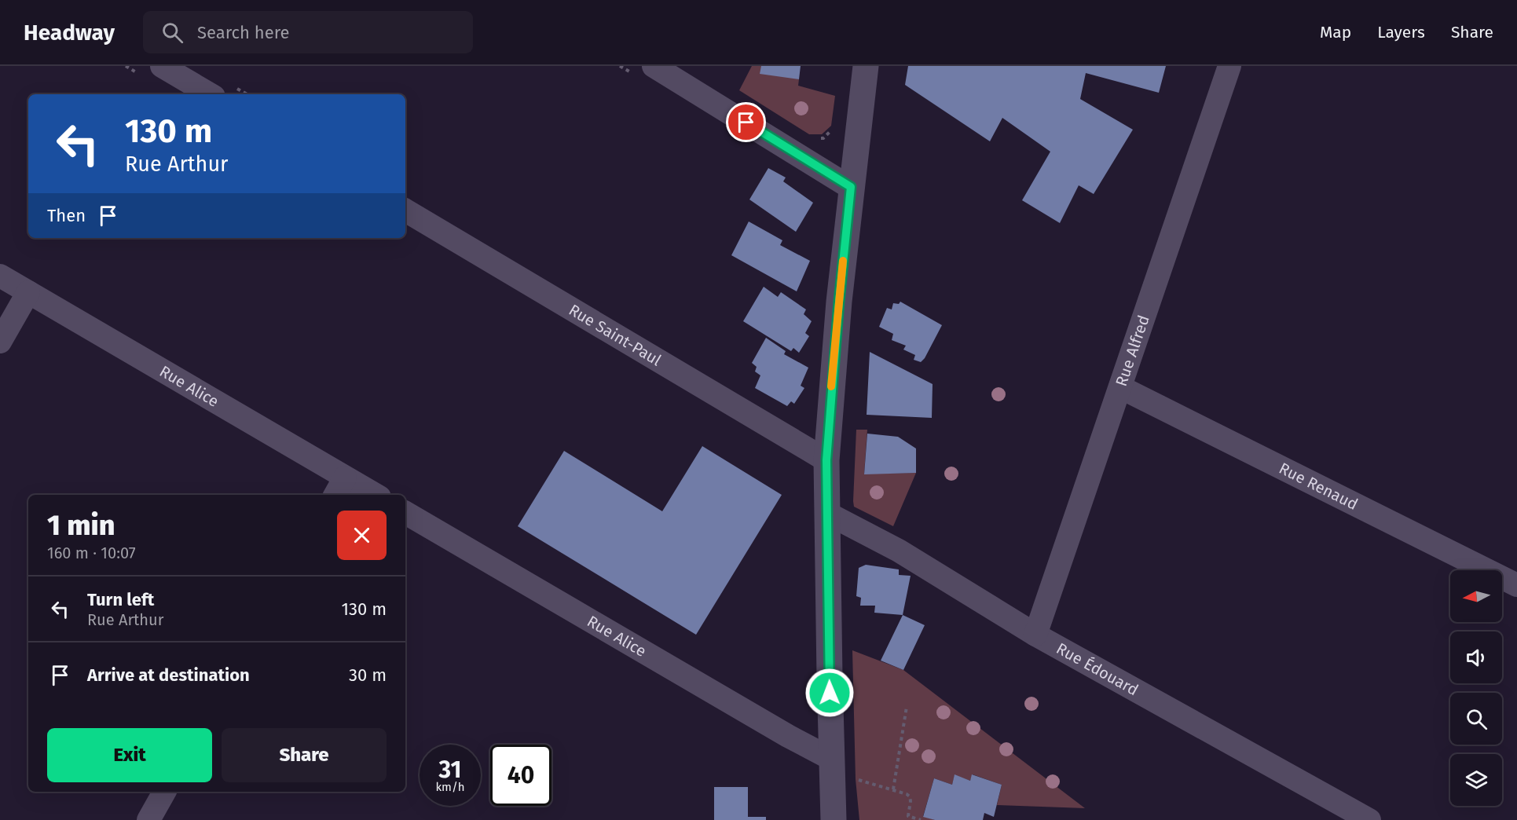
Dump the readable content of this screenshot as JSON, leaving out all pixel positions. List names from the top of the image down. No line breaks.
{"streets":{"street":["Rue Saint-Paul","Rue Alfred","Rue Alice","Rue Renaud","Rue Édouard"]},"crossings":[["Rue Alfred","Rue Renaud"],["Rue Alfred","Rue Édouard"]],"north":"left","page":{"header":"Headway","search":"Search here","nav":["Map","Layers","Share"],"turn":["130 m","Rue Arthur"],"then":"Then","heading":["1 min","160 m · 10:07"],"list":[{"name":"Turn left","note":"Rue Arthur","value":"130 m"},{"name":"Arrive at destination","value":"30 m"}],"buttons":["Exit","Share"],"speed":"31 km/h","limit":"40"}}
